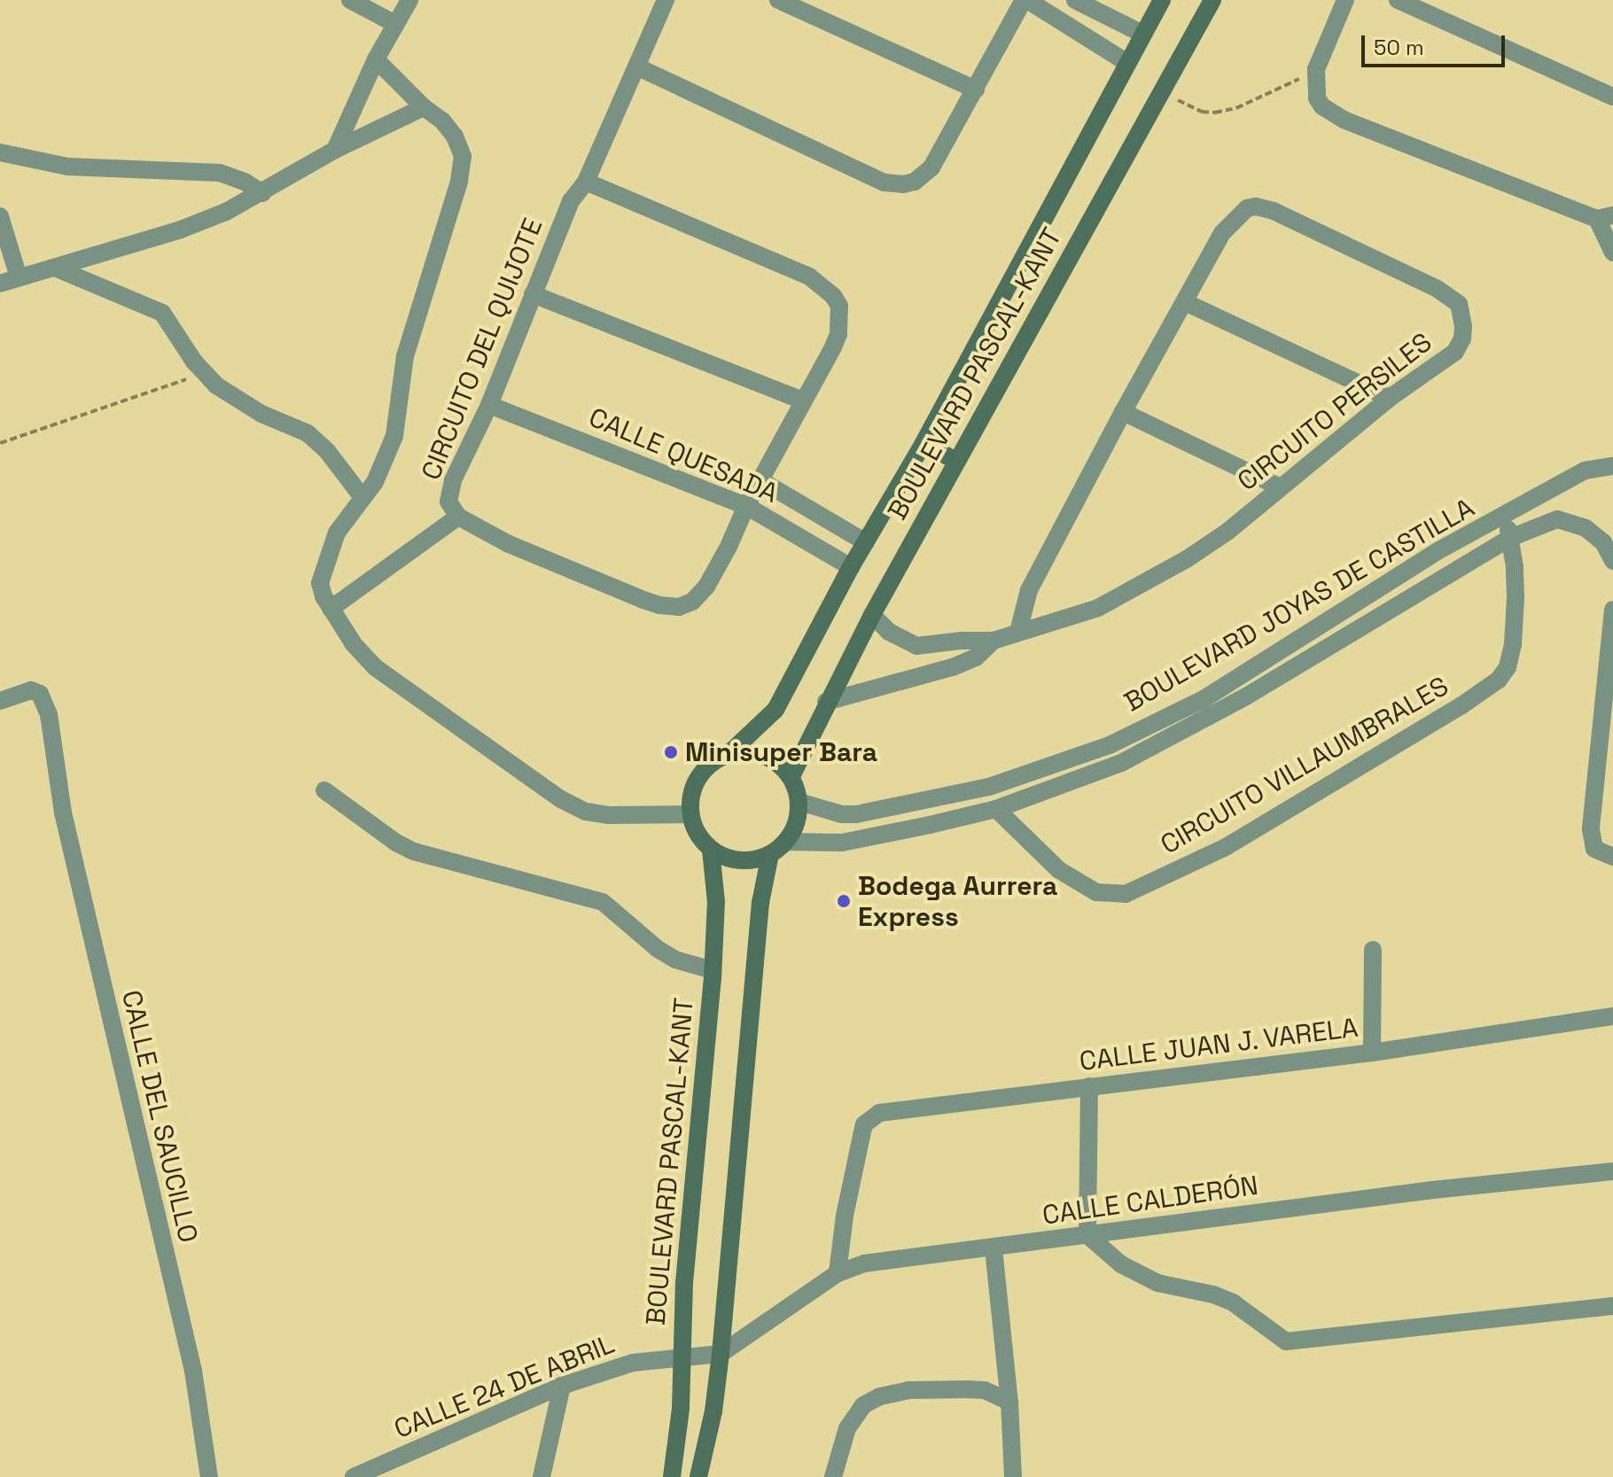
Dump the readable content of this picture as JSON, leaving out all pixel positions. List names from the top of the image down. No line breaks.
{"streets":{"street":["CIRCUITO DEL QUIJOTE","BOULEVARD PASCAL-KANT","CIRCUITO PERSILES","CALLE QUESADA","BOULEVARD JOYAS DE CASTILLA","CIRCUITO VILLAUMBRALES","CALLE JUAN J. VARELA","CALLE DEL SAUCILLO","CALLE CALDERÓN","CALLE 24 DE ABRIL"]},"crossings":[["CIRCUITO DEL QUIJOTE","CALLE QUESADA"],["BOULEVARD PASCAL-KANT","CIRCUITO PERSILES"],["BOULEVARD PASCAL-KANT","CALLE QUESADA"],["BOULEVARD PASCAL-KANT","BOULEVARD JOYAS DE CASTILLA"],["BOULEVARD PASCAL-KANT","CALLE 24 DE ABRIL"],["BOULEVARD JOYAS DE CASTILLA","CIRCUITO VILLAUMBRALES"],["CALLE JUAN J. VARELA","CALLE CALDERÓN"],["CALLE CALDERÓN","CALLE 24 DE ABRIL"]],"places":["Minisuper Bara","Bodega Aurrera Express"],"scale_bar":"50 m"}
